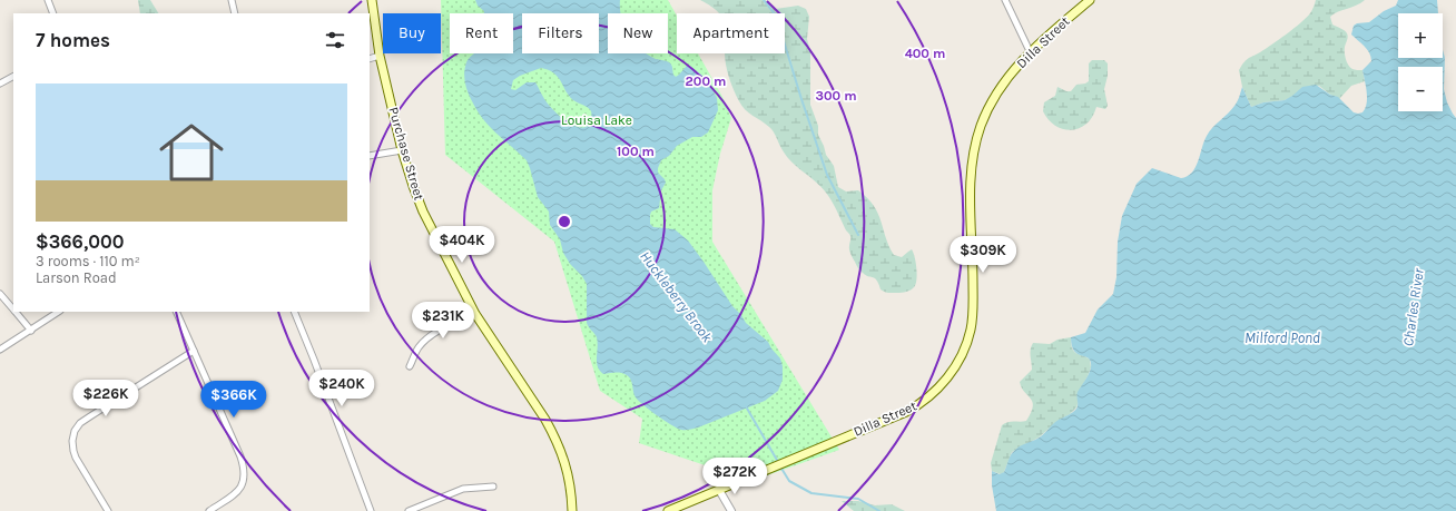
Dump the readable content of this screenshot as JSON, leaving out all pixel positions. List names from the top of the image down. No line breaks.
{"streets":{"main road":["Dilla Street","Purchase Street"]},"water":["Huckleberry Brook","Charles River","Milford Pond"],"parks":["Louisa Lake"],"page":{"map_buttons":["+","−"],"chip":["Buy","Rent","Filters","New","Apartment"],"heading":"7 homes","list":[{"name":"$366,000","note":"3 rooms · 110 m² · Larson Road"}],"price":["$404K","$309K","$231K","$240K","$226K","$366K","$272K"]},"rings":["400 m","200 m","300 m","100 m"]}
